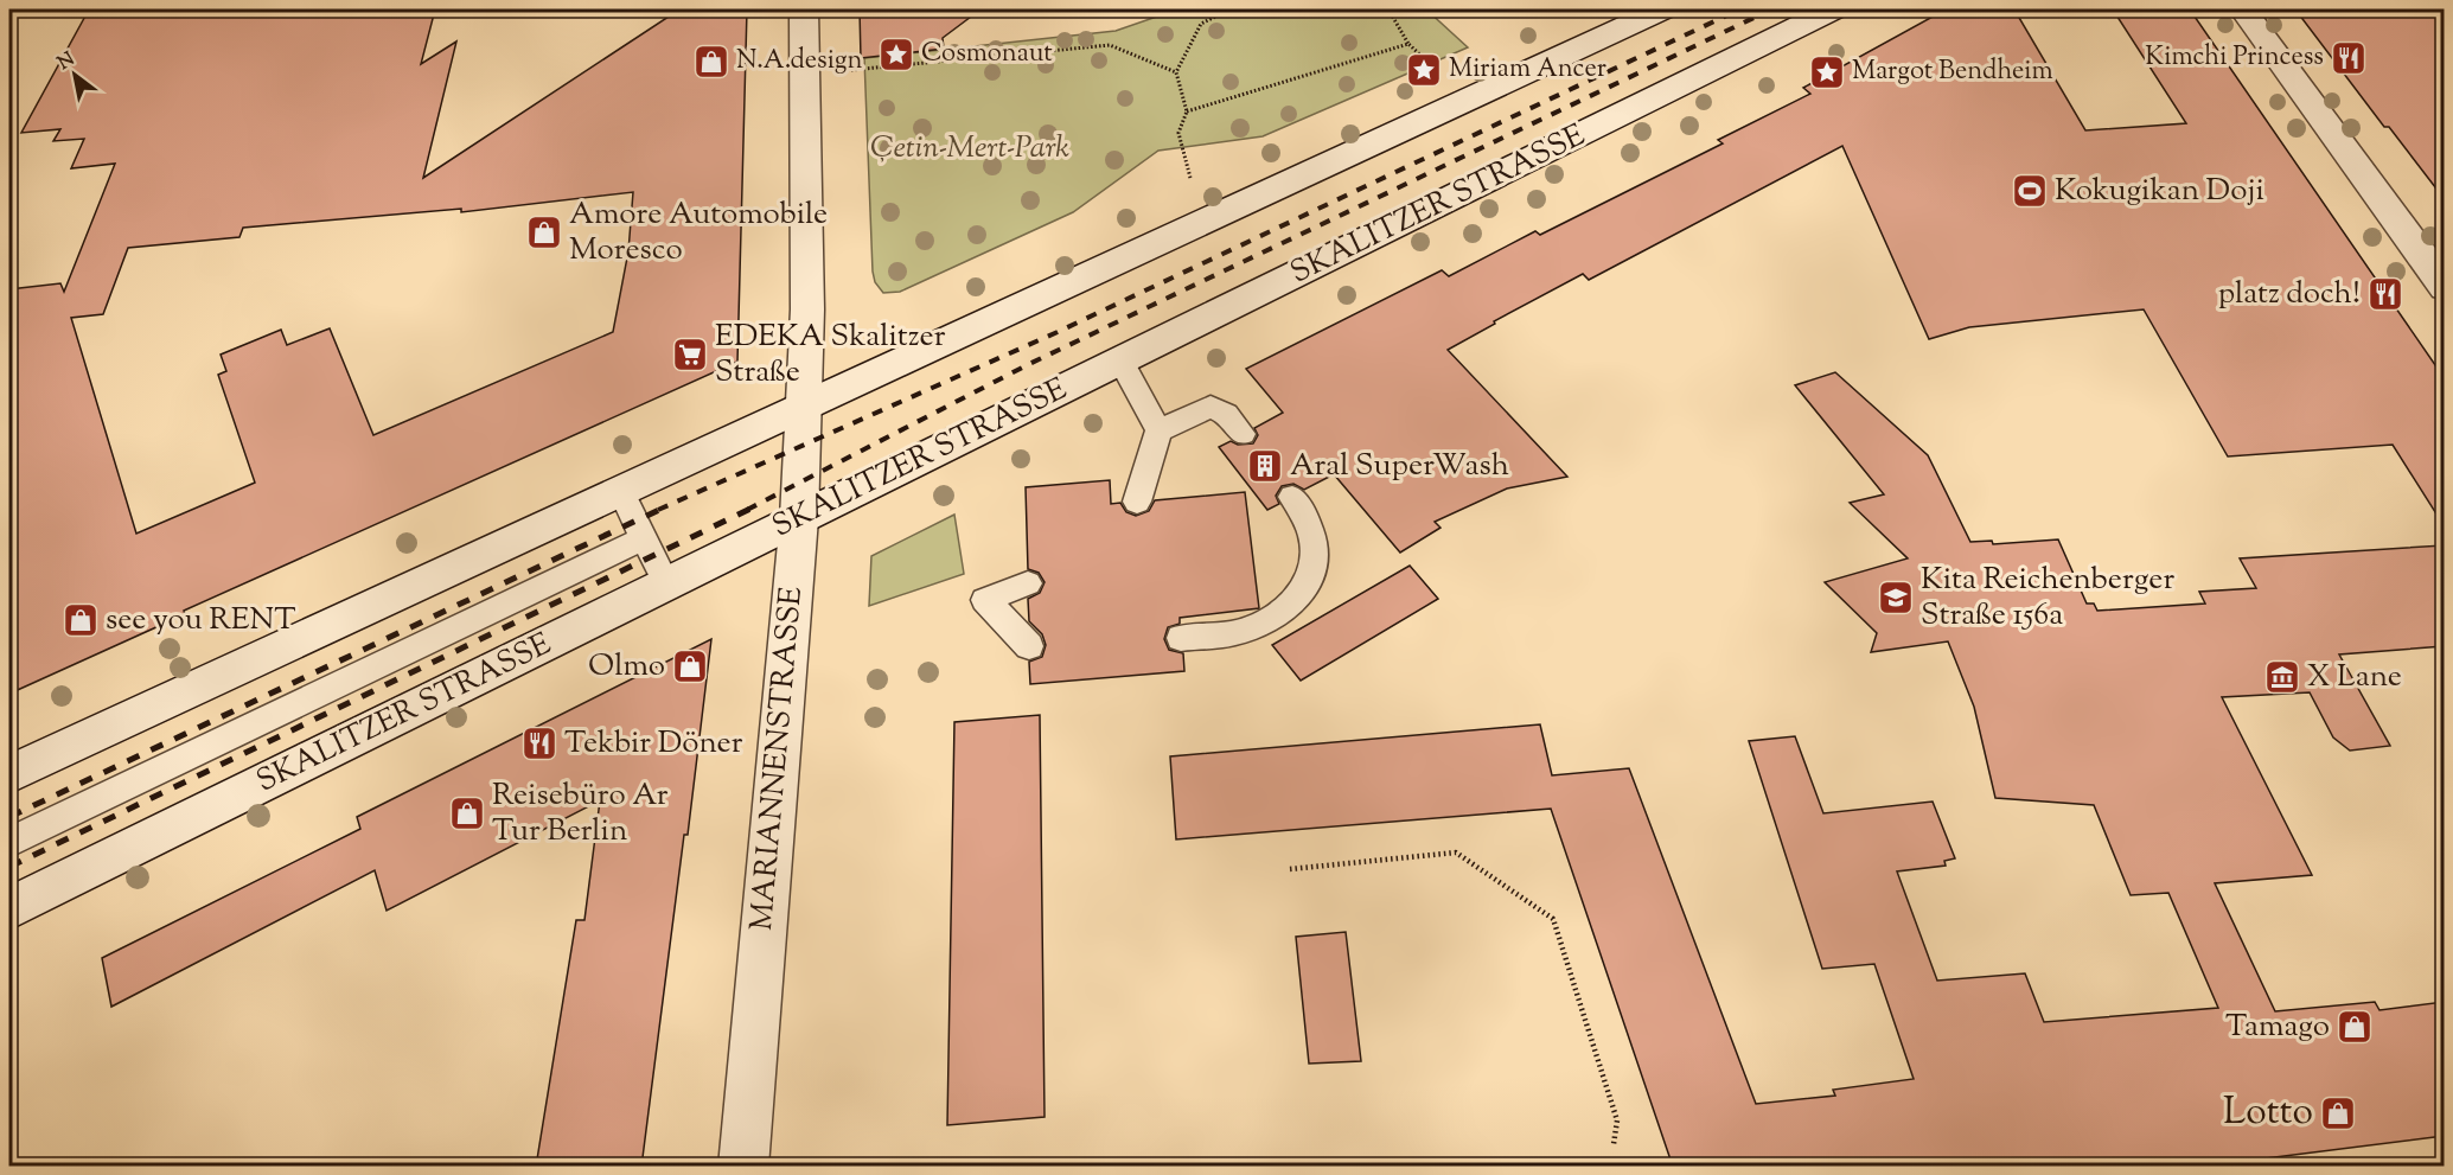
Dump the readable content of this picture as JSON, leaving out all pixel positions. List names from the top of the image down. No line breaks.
{"streets":{"main road":["SKALITZER STRASSE","MARIANNENSTRASSE"]},"crossings":[["SKALITZER STRASSE","MARIANNENSTRASSE"]],"parks":["Çetin-Mert-Park"],"places":{"place":["Cosmonaut","Miriam Ancer","Margot Bendheim"],"restaurant":["Kimchi Princess","platz doch!","Tekbir Döner"],"shop":["N.A.design","Amore Automobile Moresco","see you RENT","Olmo","Reisebüro Ar Tur Berlin","Tamago","Lotto"],"sports":["Kokugikan Doji"],"supermarket":["EDEKA Skalitzer Straße"],"building":["Aral SuperWash"],"school or university":["Kita Reichenberger Straße 156a"],"museum":["X Lane"]},"north":"top left"}
